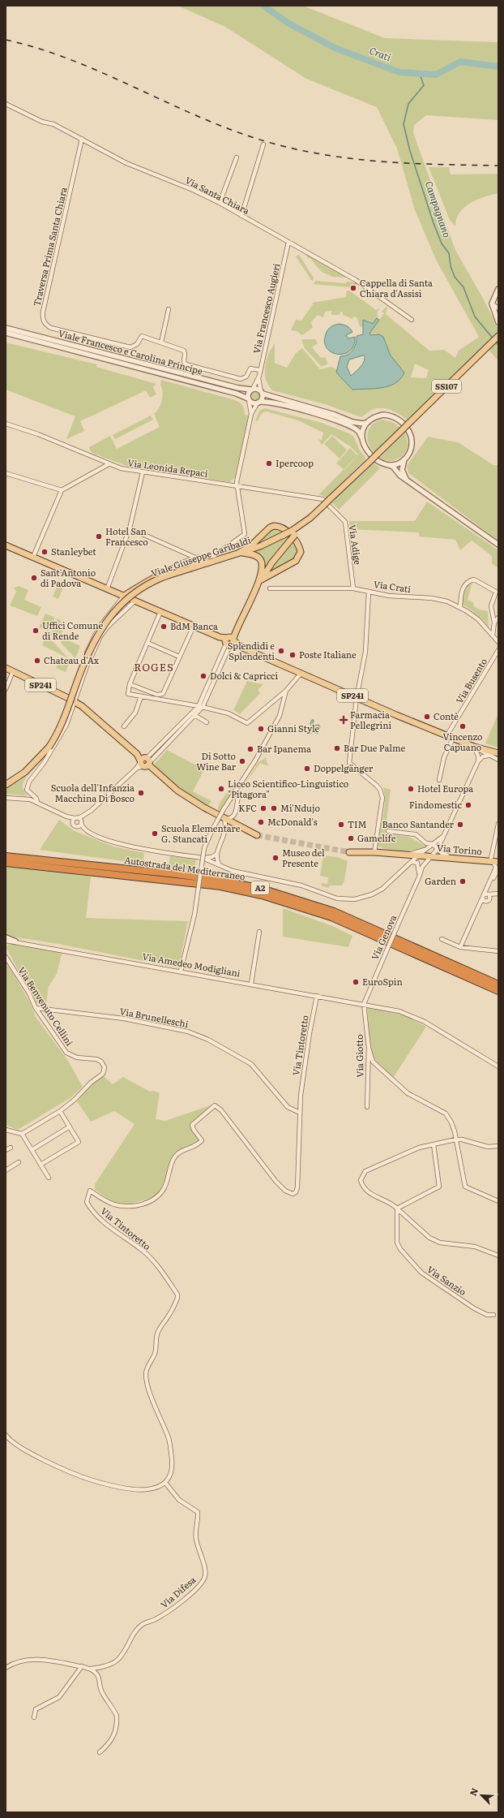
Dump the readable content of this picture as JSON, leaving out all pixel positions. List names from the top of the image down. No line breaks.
{"streets":{"highway":["Autostrada del Mediterraneo","A2"],"main road":["SS107","Viale Giuseppe Garibaldi","SP241","Via Torino"],"street":["Via Santa Chiara","Traversa Prima Santa Chiara","Via Francesco Augieri","Viale Francesco e Carolina Principe","Via Leonida Repaci","Via Adige","Via Crati","Via Busento","Via Genova","Via Amedeo Modigliani","Via Benvenuto Cellini","Via Brunelleschi","Via Tintoretto","Via Giotto","Via Sanzio","Via Difesa"]},"crossings":[["Via Santa Chiara","Traversa Prima Santa Chiara"],["Via Santa Chiara","Via Francesco Augieri"],["Traversa Prima Santa Chiara","Via Francesco Augieri"],["Via Francesco Augieri","Viale Francesco e Carolina Principe"],["SS107","Viale Giuseppe Garibaldi"],["Via Leonida Repaci","Via Adige"],["Via Adige","Via Crati"],["Via Busento","SP241"],["Via Torino","Via Genova"],["Via Genova","Via Amedeo Modigliani"],["Via Genova","Via Giotto"],["Via Amedeo Modigliani","Via Tintoretto"],["Via Amedeo Modigliani","Via Giotto"],["Via Benvenuto Cellini","Via Brunelleschi"],["Via Brunelleschi","Via Tintoretto"],["Via Tintoretto","Via Difesa"]],"districts":["ROGES"],"water":["Crati","Campagnano"],"places":{"other":["Cappella di Santa Chiara d'Assisi","Ipercoop","Hotel San Francesco","Stanleybet","Sant'Antonio di Padova","BdM Banca","Uffici Comune di Rende","Splendidi e Splendenti","Poste Italiane","Chateau d'Ax","Dolci & Capricci","Contè","Vincenzo Capuano","Gianni Style","Bar Due Palme","Bar Ipanema","Di Sotto Wine Bar","Doppelgänger","Liceo Scientifico-Linguistico \"Pitagora\"","Hotel Europa","Scuola dell'Infanzia Macchina Di Bosco","Findomestic","KFC","Mi'Ndujo","McDonald's","TIM","Banco Santander","Scuola Elementare G. Stancati","Gamelife","Museo del Presente","Garden","EuroSpin"],"health":["Farmacia Pellegrini"]},"north":"top left"}
